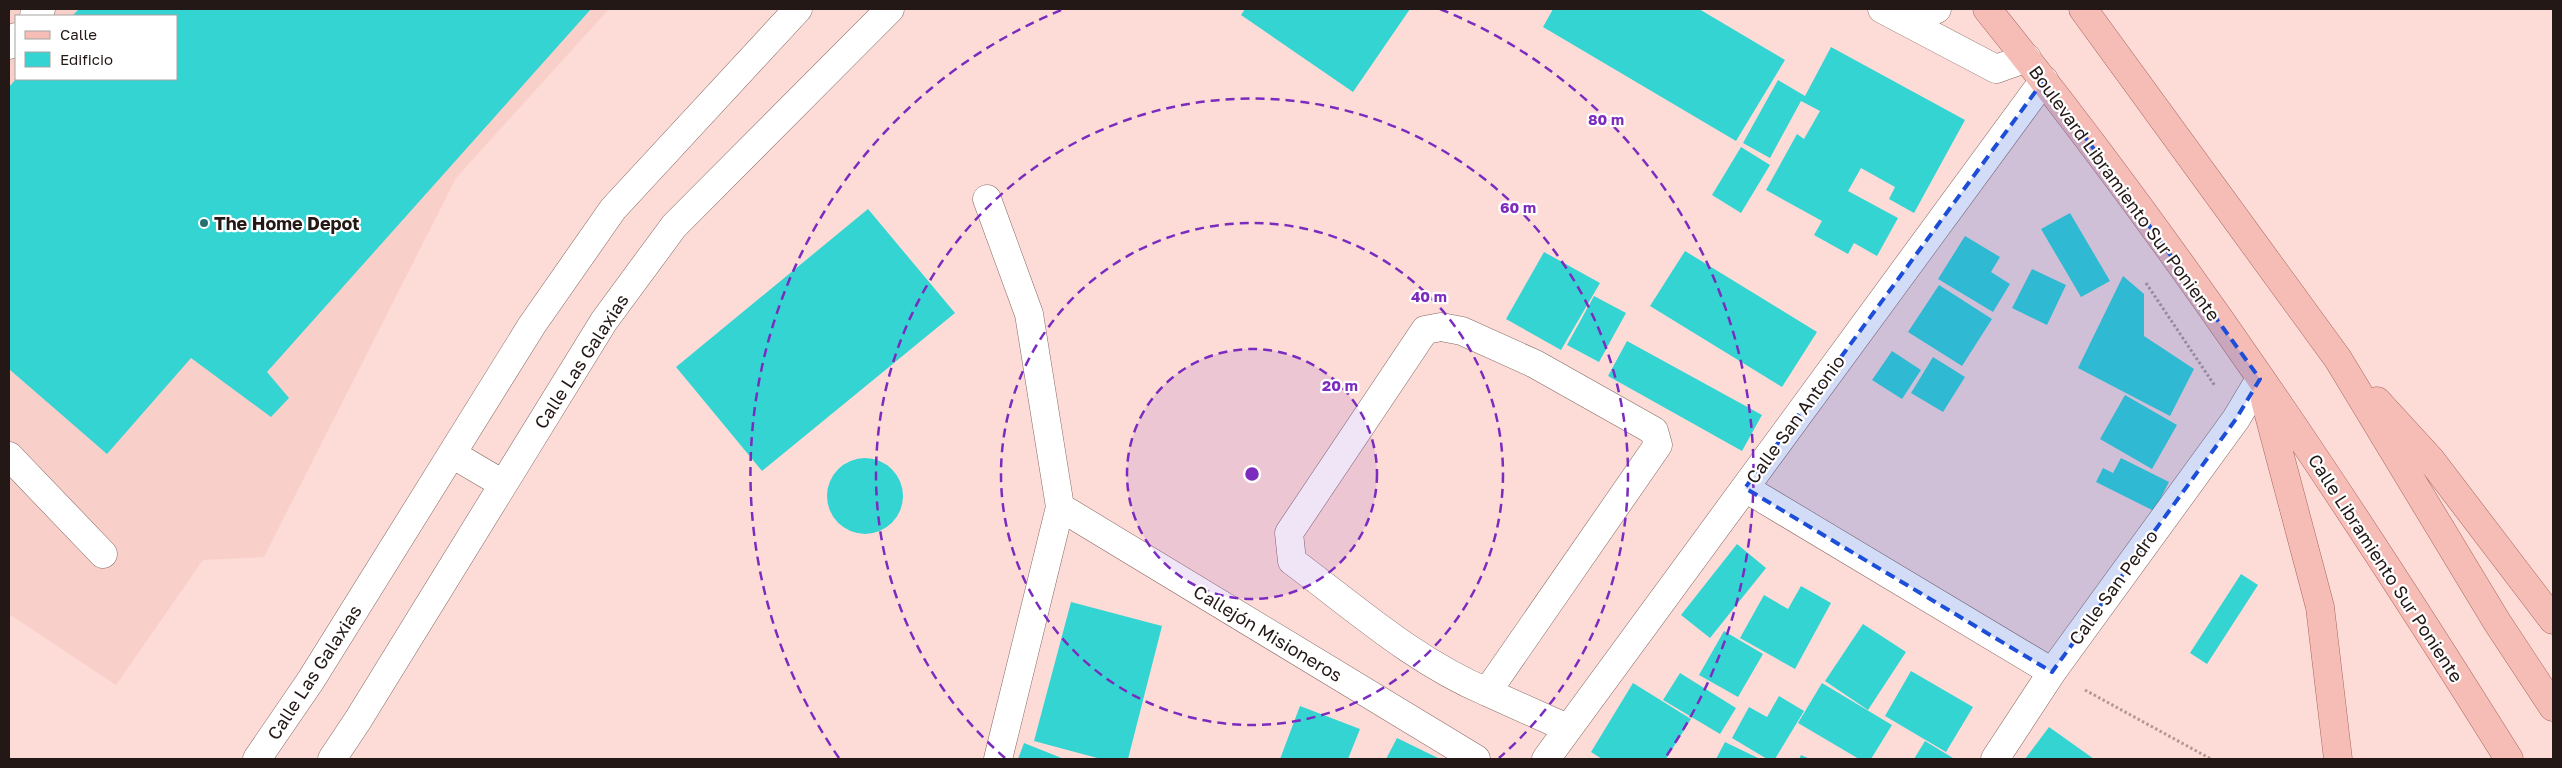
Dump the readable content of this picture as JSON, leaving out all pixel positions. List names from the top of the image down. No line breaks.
{"streets":{"main road":["Boulevard Libramiento Sur Poniente","Calle Libramiento Sur Poniente"],"street":["Calle Las Galaxias","Calle San Antonio","Calle San Pedro","Callejón Misioneros"]},"crossings":[["Boulevard Libramiento Sur Poniente","Calle San Antonio"],["Boulevard Libramiento Sur Poniente","Calle Libramiento Sur Poniente"],["Boulevard Libramiento Sur Poniente","Calle San Pedro"],["Calle Libramiento Sur Poniente","Calle San Pedro"]],"places":["The Home Depot"],"legend":["Calle","Edificio"],"rings":["80 m","60 m","40 m","20 m"]}
